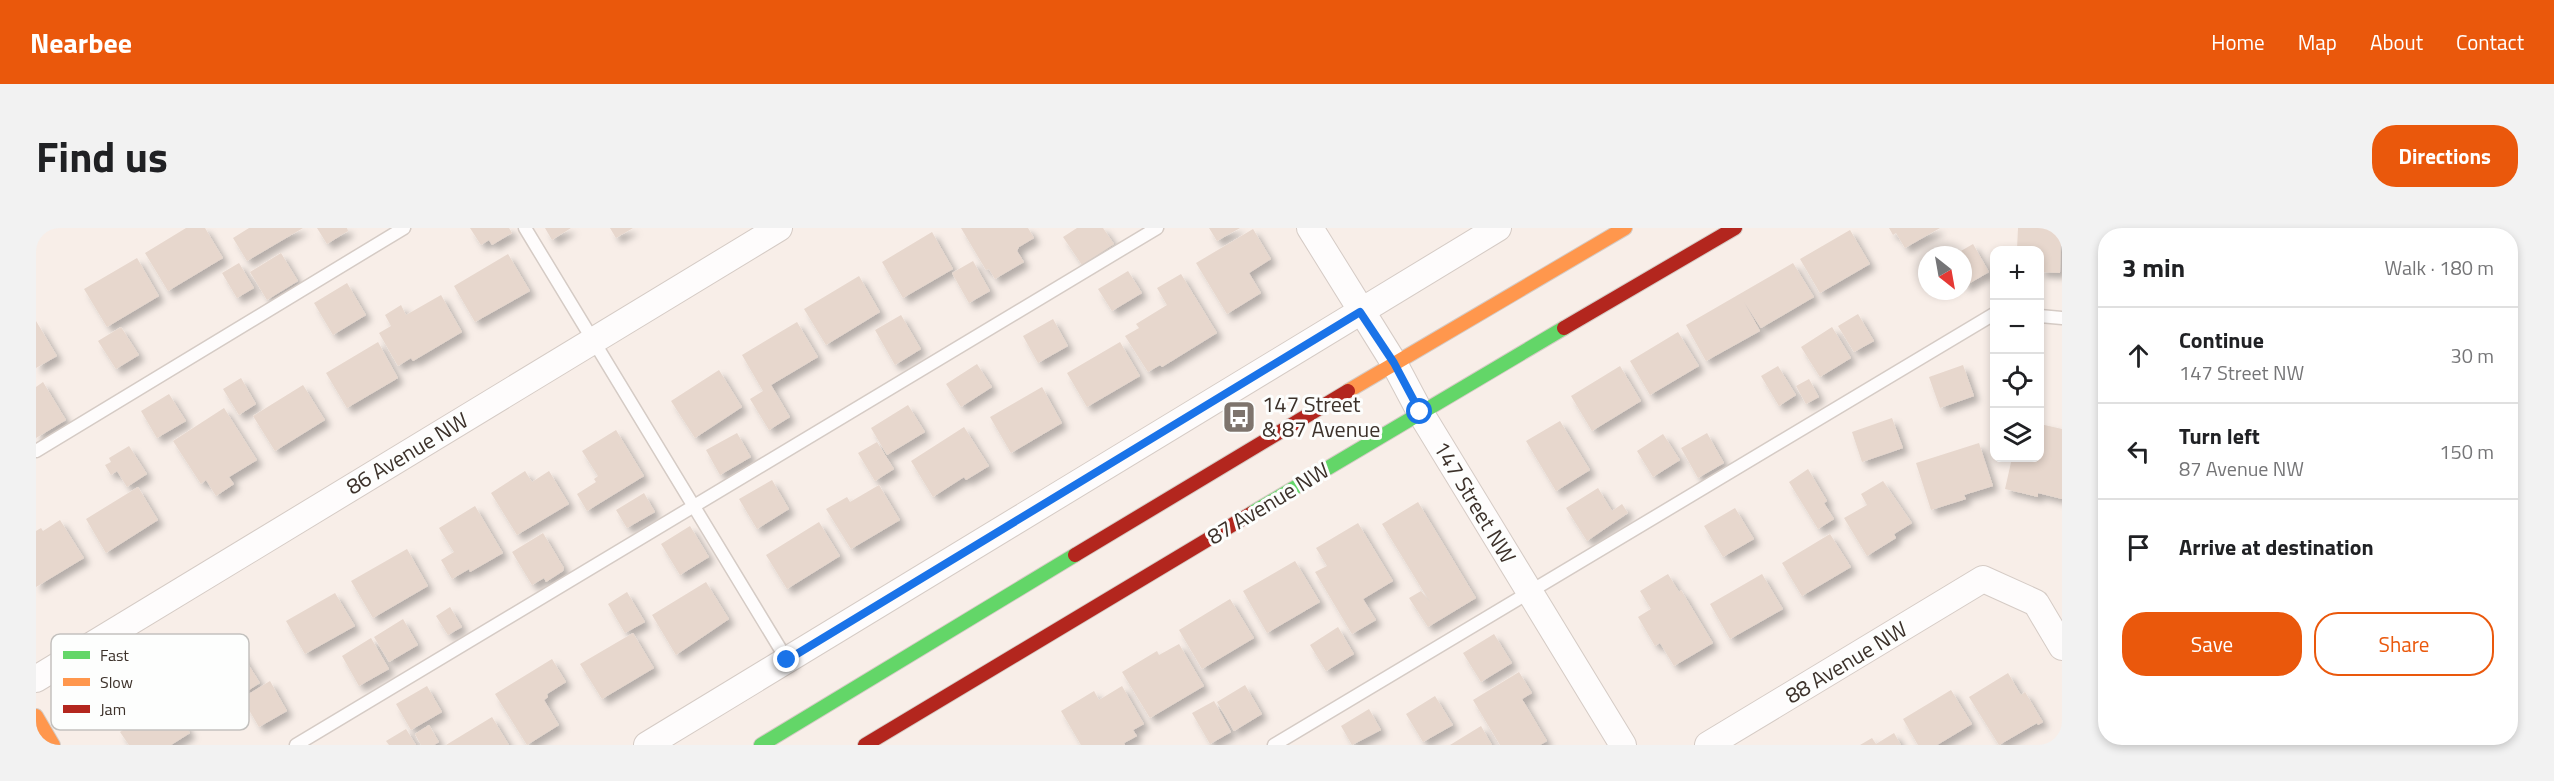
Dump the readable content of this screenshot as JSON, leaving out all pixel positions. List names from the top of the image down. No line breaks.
{"streets":{"street":["86 Avenue NW","147 Street NW","87 Avenue NW","88 Avenue NW"]},"crossings":[["147 Street NW","87 Avenue NW"]],"places":{"bus stop":["147 Street & 87 Avenue"]},"legend":["Fast","Slow","Jam"],"north":"bottom right","page":{"header":"Nearbee","nav":["Home","Map","About","Contact"],"title":"Find us","buttons":["Directions",["Save","Share"]],"heading":["3 min","Walk · 180 m"],"map_buttons":["+","−"],"list":[["Continue","147 Street NW","30 m"],["Turn left","87 Avenue NW","150 m"],"Arrive at destination"]}}
